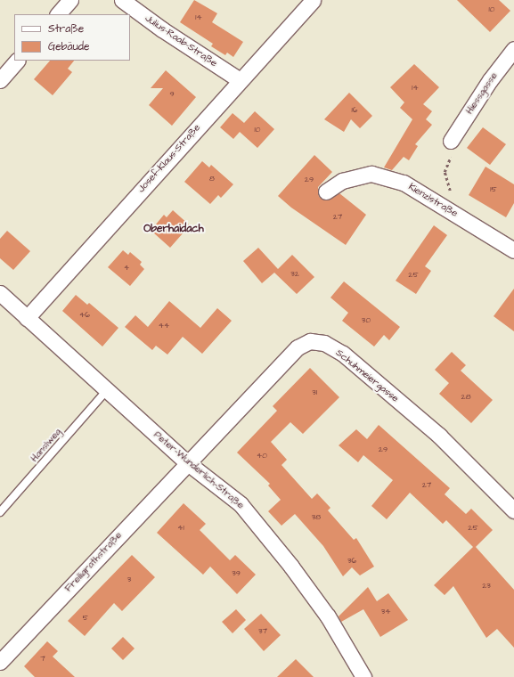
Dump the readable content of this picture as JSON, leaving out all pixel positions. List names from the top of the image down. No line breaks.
{"streets":{"street":["Julius-Raab-Straße","Hiessgasse","Josef-Klaus-Straße","Kienzlstraße","Schuhmeiergasse","Peter-Wunderlich-Straße","Freiligrathstraße"],"lane":["Hanslweg"]},"crossings":[["Julius-Raab-Straße","Josef-Klaus-Straße"],["Josef-Klaus-Straße","Peter-Wunderlich-Straße"],["Schuhmeiergasse","Peter-Wunderlich-Straße"],["Schuhmeiergasse","Freiligrathstraße"],["Hanslweg","Peter-Wunderlich-Straße"],["Peter-Wunderlich-Straße","Freiligrathstraße"]],"districts":["Oberhaidach"],"house_numbers":["10","14","14","9","16","10","8","29","15","27","4","32","25","46","30","44","31","28","29","40","27","38","41","25","36","39","3","23","34","5","37","7"],"legend":["Straße","Gebäude"]}
